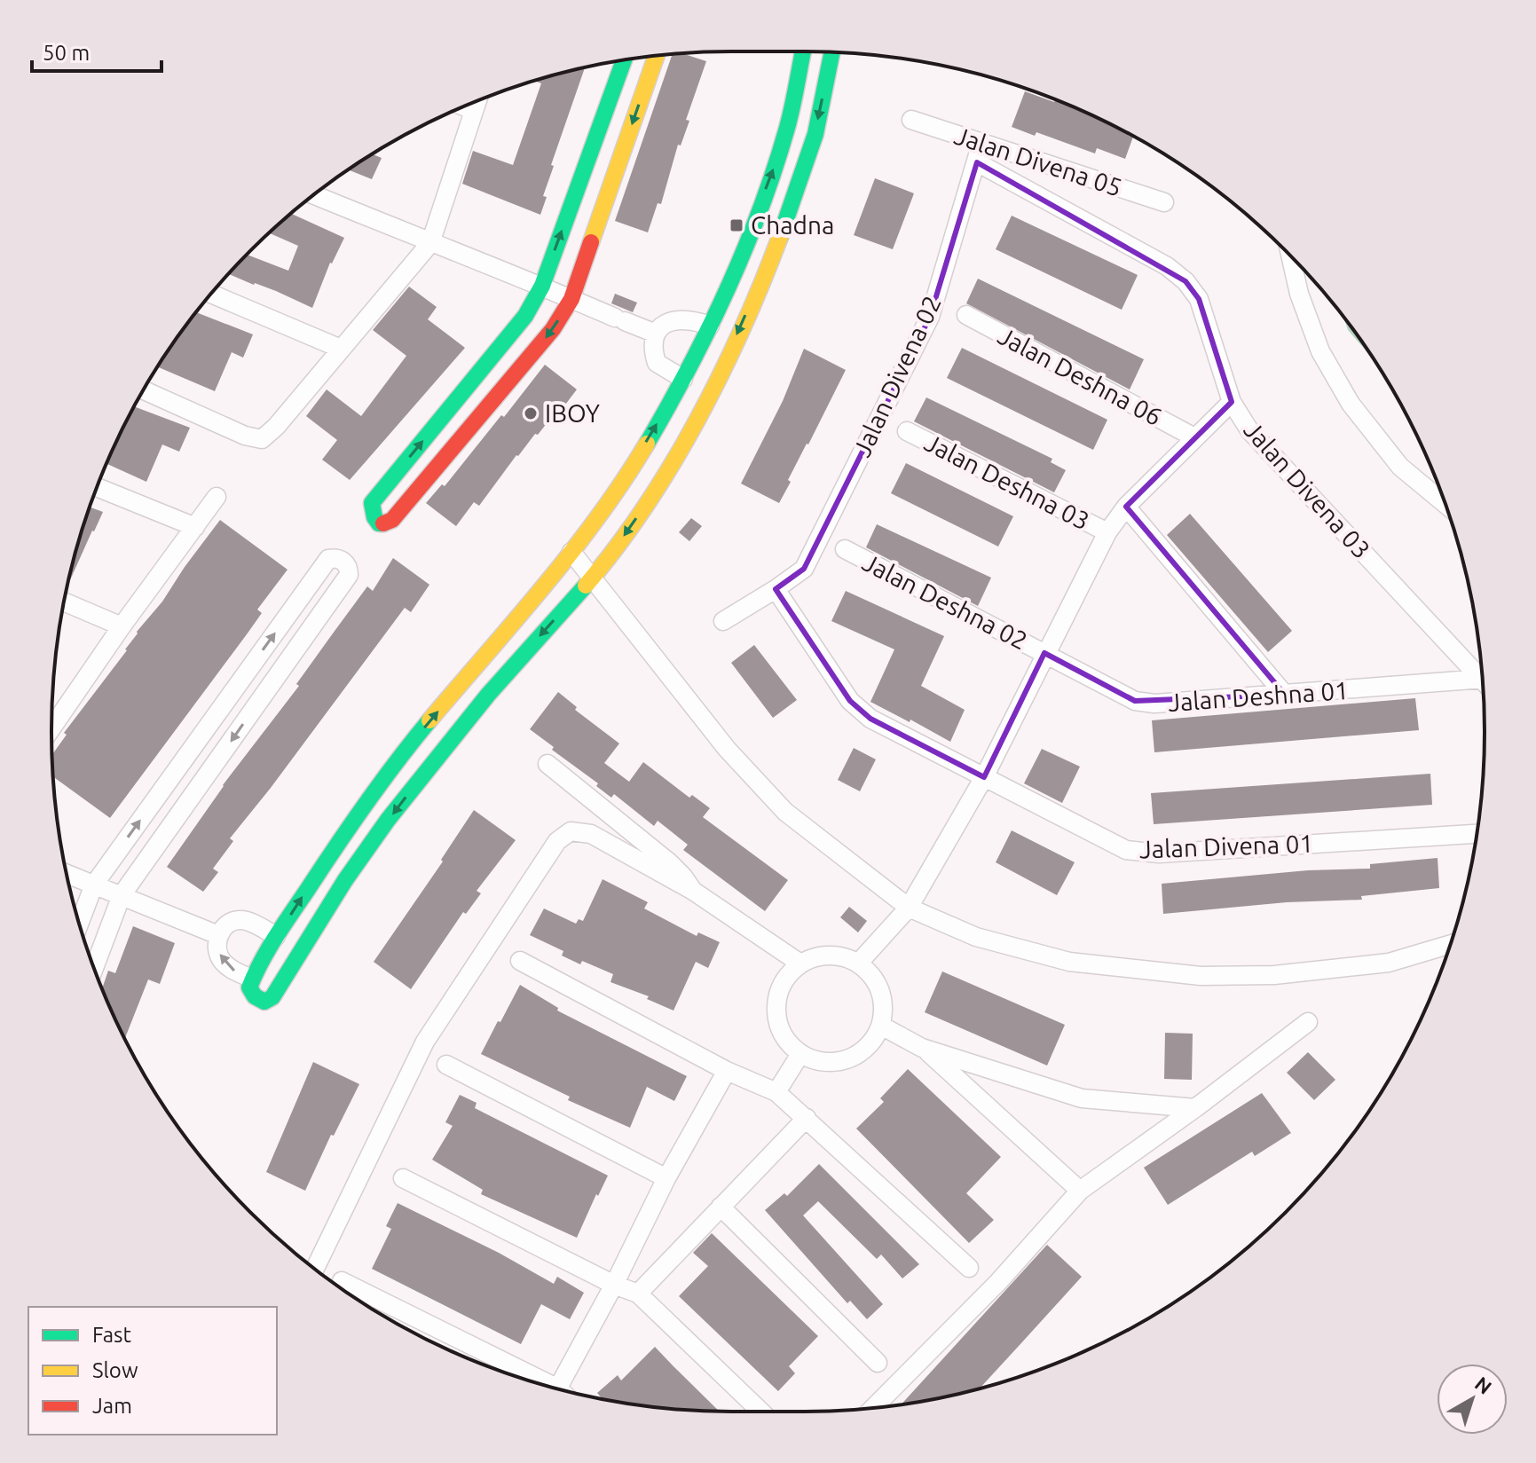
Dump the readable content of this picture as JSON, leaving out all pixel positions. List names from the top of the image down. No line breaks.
{"streets":{"street":["Jalan Divena 05","Jalan Divena 02","Jalan Deshna 06","Jalan Deshna 03","Jalan Divena 03","Jalan Deshna 02","Jalan Deshna 01","Jalan Divena 01"]},"crossings":[["Jalan Divena 05","Jalan Divena 02"],["Jalan Divena 02","Jalan Divena 03"],["Jalan Deshna 02","Jalan Deshna 01"]],"places":{"transit":["Chadna"],"other":["IBOY"]},"legend":["Fast","Slow","Jam"],"scale_bar":"50 m","north":"top right"}
